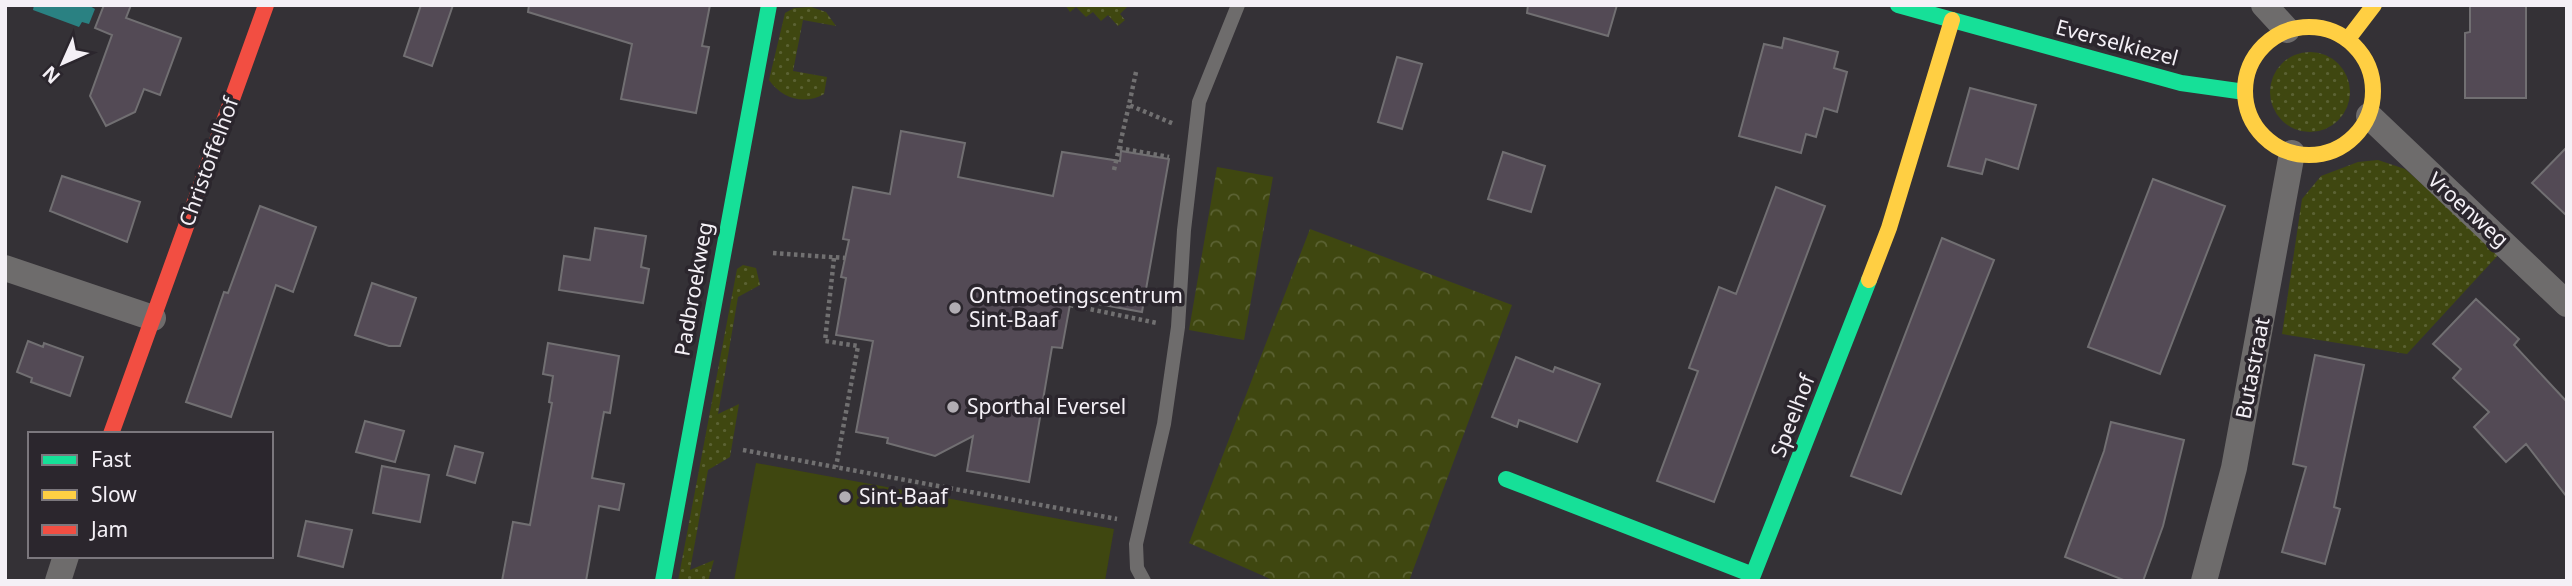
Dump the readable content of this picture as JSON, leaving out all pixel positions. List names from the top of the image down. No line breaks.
{"streets":{"street":["Everselkiezel","Christoffelhof","Vroenweg","Padbroekweg","Butastraat","Speelhof"]},"crossings":[["Everselkiezel","Vroenweg"],["Everselkiezel","Butastraat"],["Everselkiezel","Speelhof"],["Vroenweg","Butastraat"]],"places":["Ontmoetingscentrum Sint-Baaf","Sporthal Eversel","Sint-Baaf"],"legend":["Fast","Slow","Jam"],"north":"bottom left"}
